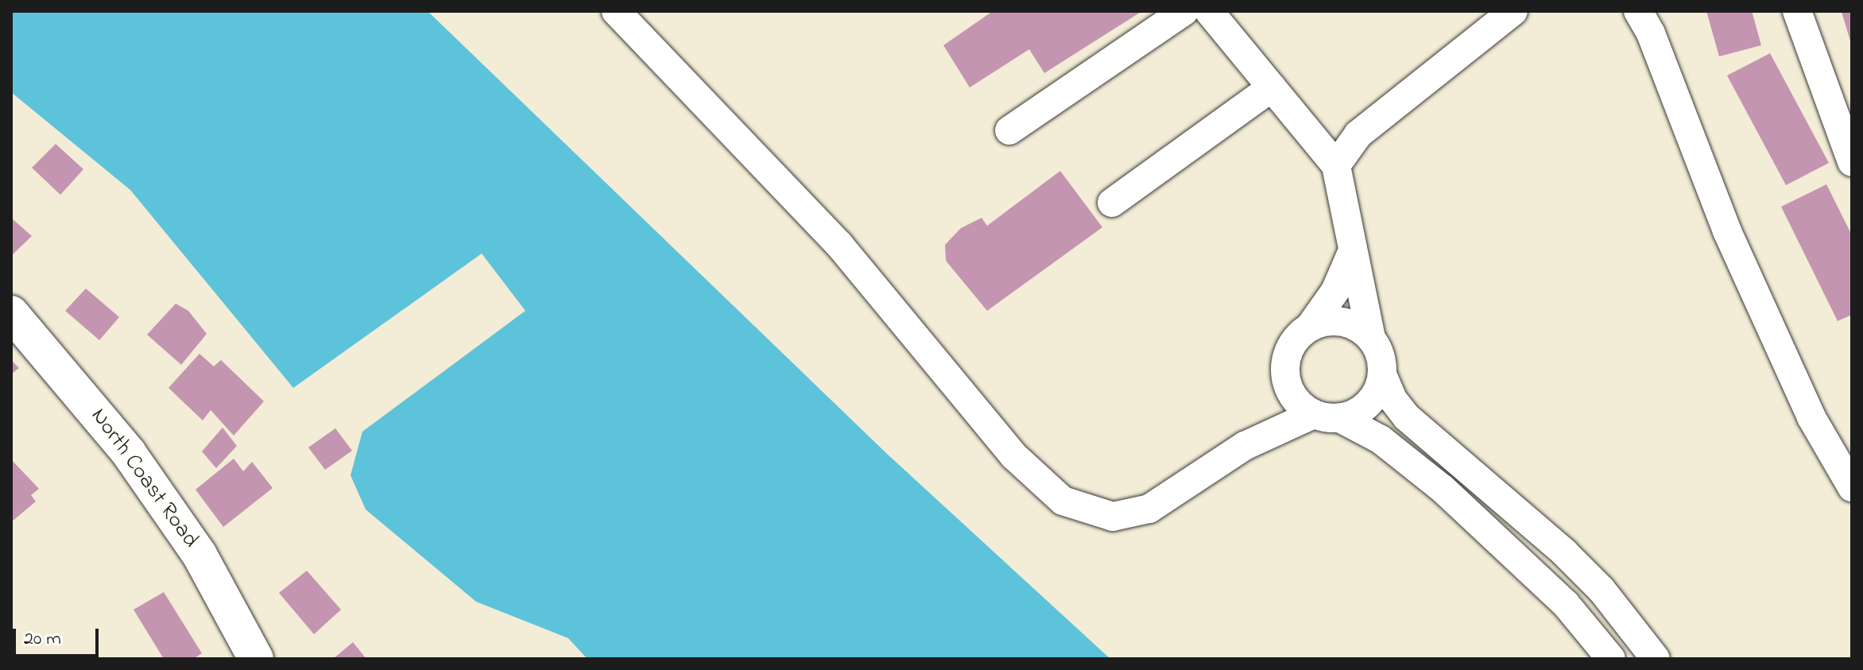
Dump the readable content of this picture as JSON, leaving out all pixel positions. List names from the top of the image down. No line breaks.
{"streets":{"main road":["North Coast Road"]},"scale_bar":"20 m"}
